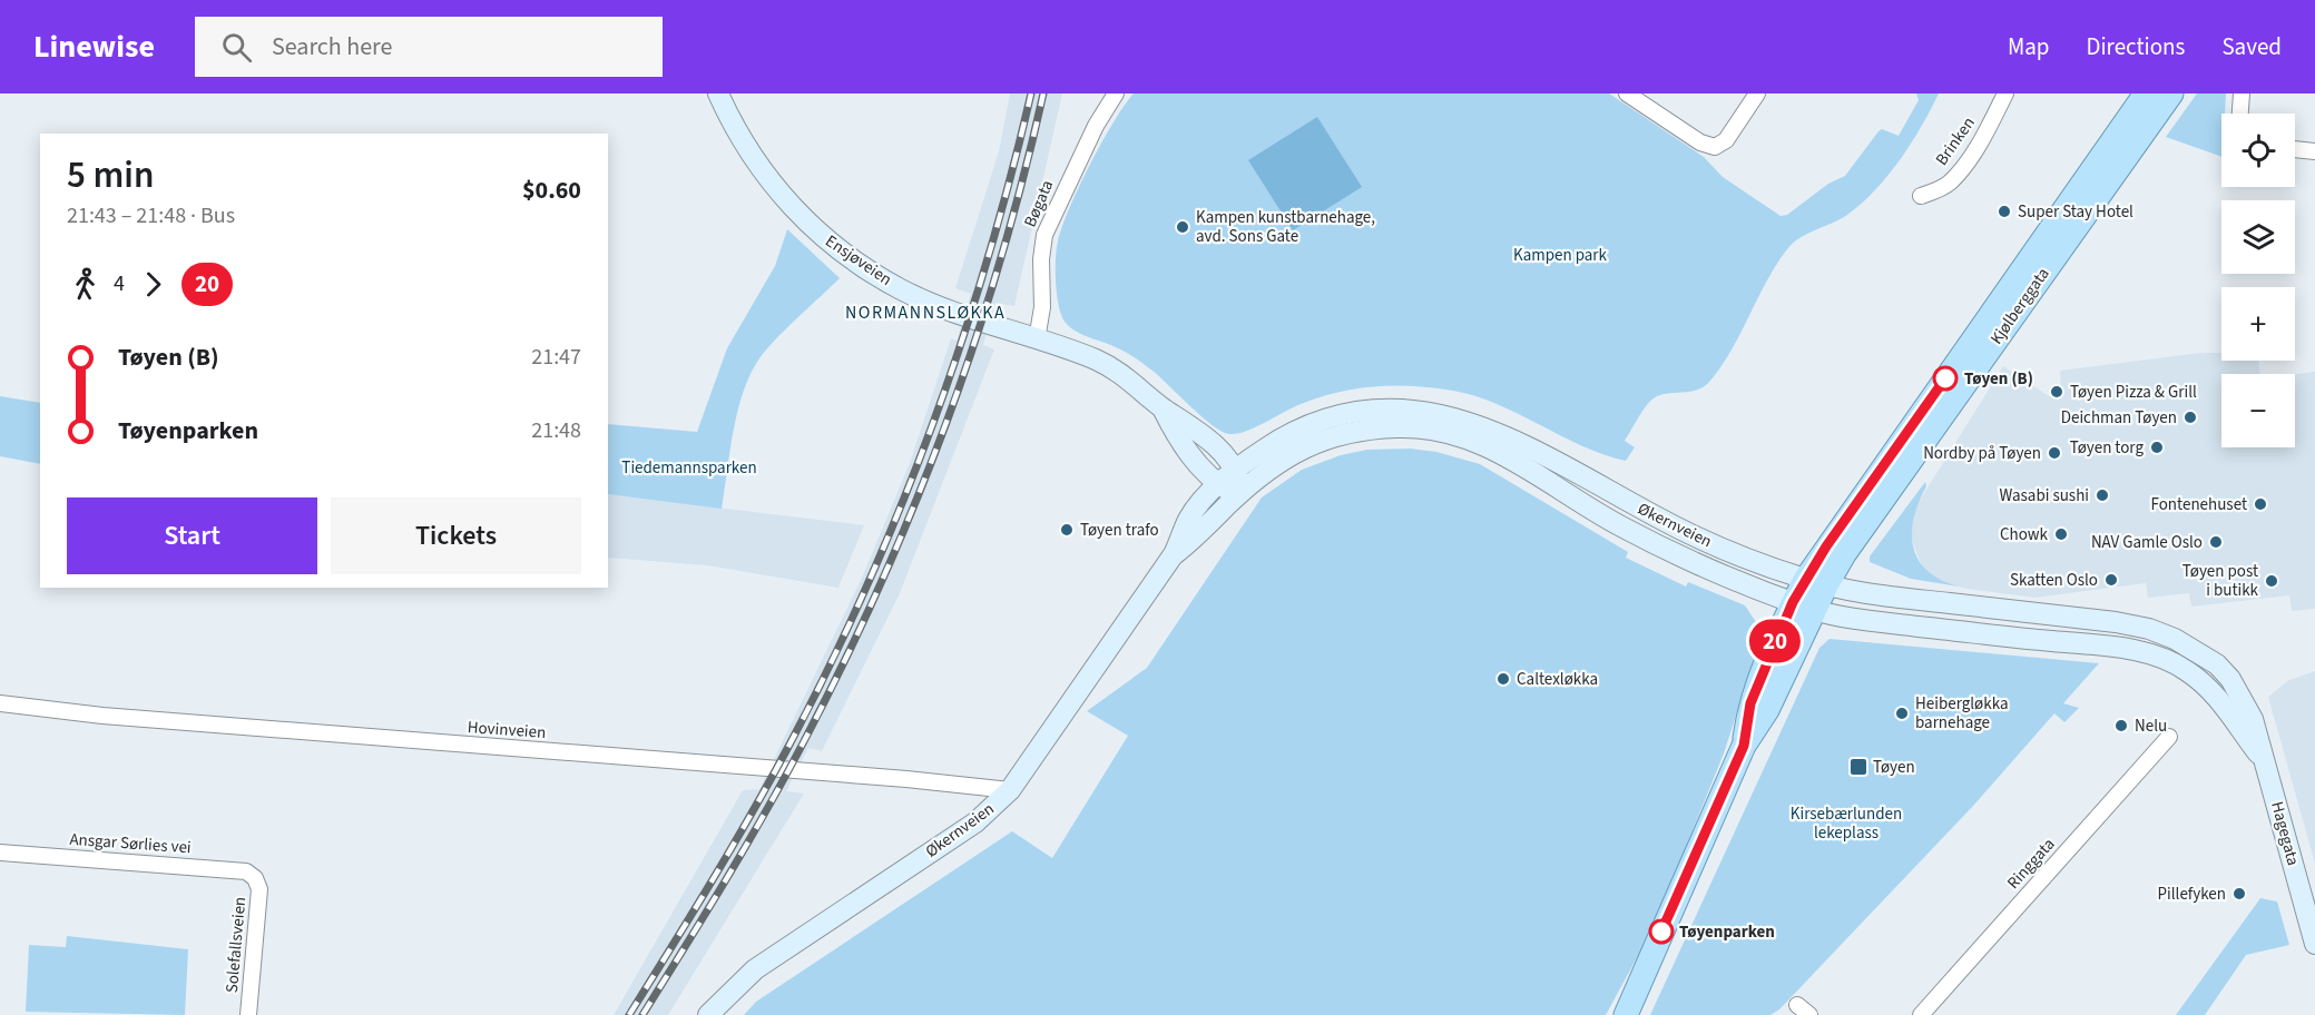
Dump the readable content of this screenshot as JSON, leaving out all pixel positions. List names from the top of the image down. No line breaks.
{"streets":{"main road":["Ensjøveien","Kjølberggata","Økernveien","Hagegata"],"street":["Brinken","Bøgata","Hovinveien","Ansgar Sørlies vei","Ringgata","Solefallsveien"]},"crossings":[["Bøgata","Ensjøveien"],["Ensjøveien","Økernveien"],["Kjølberggata","Økernveien"],["Økernveien","Hovinveien"],["Økernveien","Hagegata"],["Ansgar Sørlies vei","Solefallsveien"]],"districts":["NORMANNSLØKKA"],"parks":["Kampen park","Tiedemannsparken","Kirsebærlunden lekeplass"],"places":{"other":["Super Stay Hotel","Kampen kunstbarnehage, avd. Sons Gate","Tøyen (B)","Tøyen Pizza & Grill","Deichman Tøyen","Tøyen torg","Nordby på Tøyen","Wasabi sushi","Fontenehuset","Tøyen trafo","Chowk","NAV Gamle Oslo","Skatten Oslo","Tøyen post i butikk","Caltexløkka","Heibergløkka barnehage","Nelu","Pillefyken","Tøyenparken"],"transit":["Tøyen"]},"lines":["bus line 20"],"page":{"header":"Linewise","search":"Search here","nav":["Map","Directions","Saved"],"on_map":"20","map_buttons":["+","−"],"heading":["5 min","21:43 – 21:48 · Bus","$0.60"],"legs":["4","20"],"list":[{"name":"Tøyen (B)","value":"21:47"},{"name":"Tøyenparken","value":"21:48"}],"buttons":["Start","Tickets"]}}
